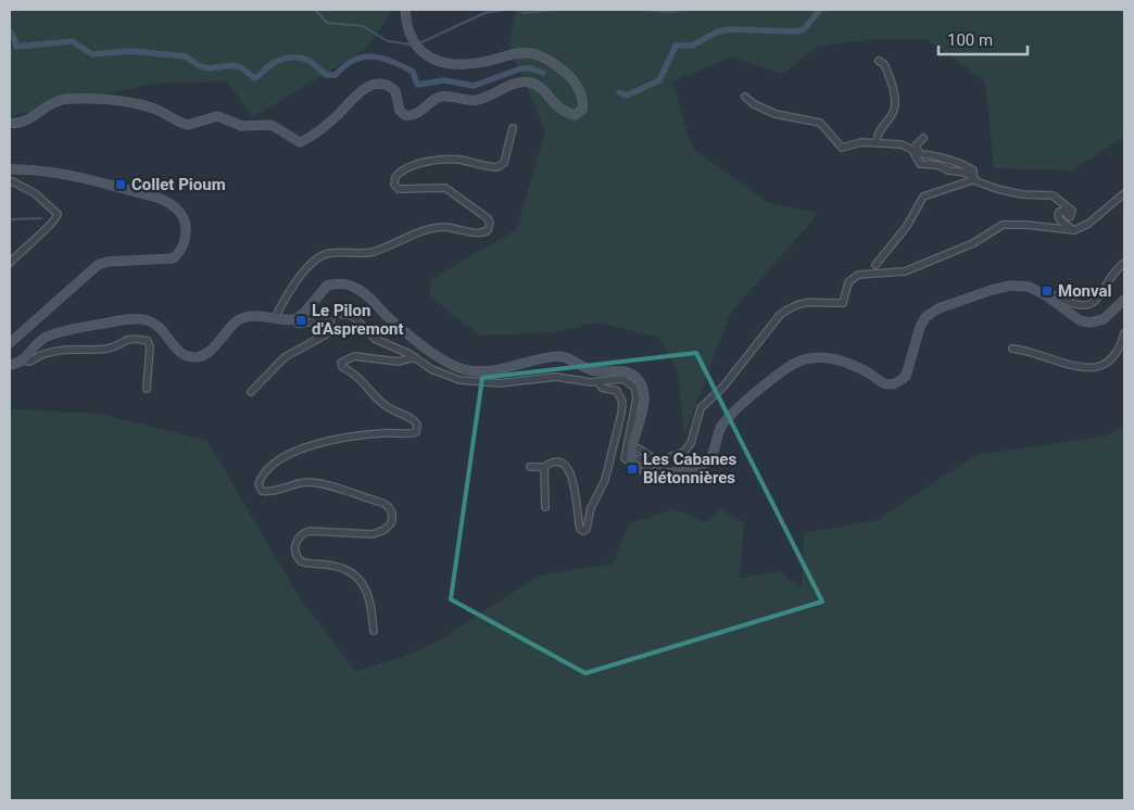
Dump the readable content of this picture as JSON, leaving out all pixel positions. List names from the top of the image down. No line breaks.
{"places":{"transit":["Collet Pioum","Monval","Le Pilon d'Aspremont","Les Cabanes Blétonnières"]},"scale_bar":"100 m"}
